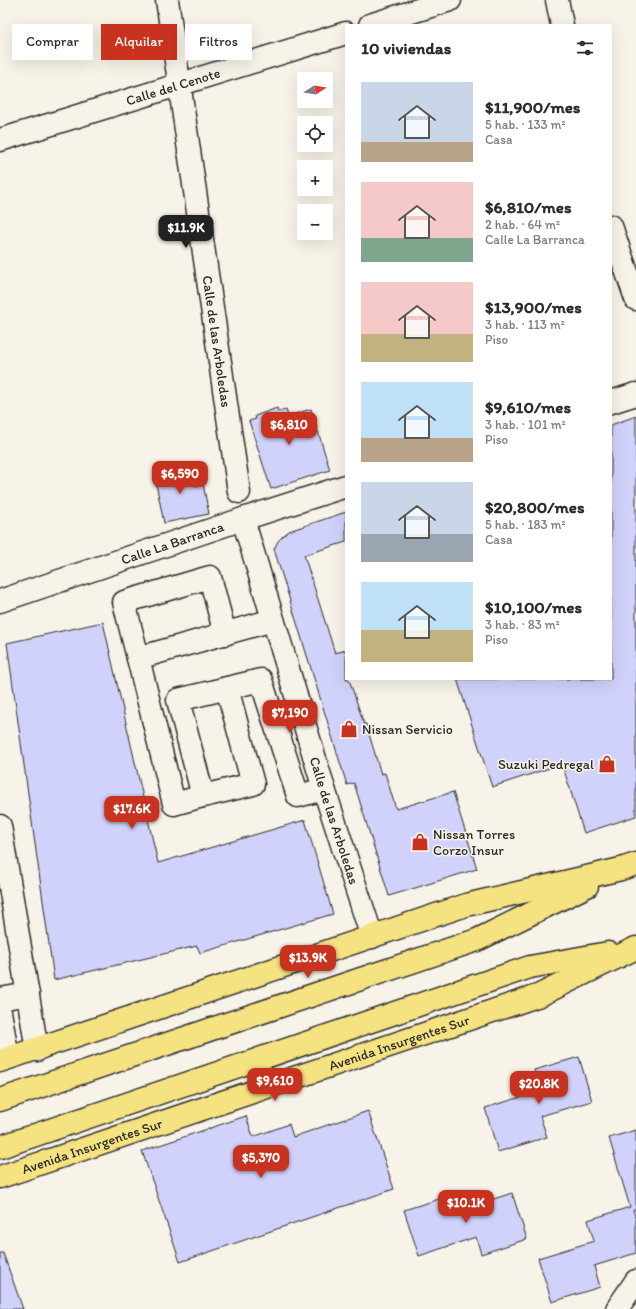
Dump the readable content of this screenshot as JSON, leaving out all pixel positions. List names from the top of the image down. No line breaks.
{"streets":{"main road":["Avenida Insurgentes Sur"],"street":["Calle del Cenote","Calle de las Arboledas","Calle La Barranca"]},"crossings":[["Calle del Cenote","Calle de las Arboledas"],["Calle de las Arboledas","Calle La Barranca"]],"places":{"shop":["Nissan Servicio","Suzuki Pedregal","Nissan Torres Corzo Insur"]},"north":"right","page":{"chip":["Comprar","Alquilar","Filtros"],"heading":"10 viviendas","map_buttons":["+","−"],"list":[{"name":"$11,900/mes","note":"5 hab. · 133 m² · Casa"},{"name":"$6,810/mes","note":"2 hab. · 64 m² · Calle La Barranca"},{"name":"$13,900/mes","note":"3 hab. · 113 m² · Piso"},{"name":"$9,610/mes","note":"3 hab. · 101 m² · Piso"},{"name":"$20,800/mes","note":"5 hab. · 183 m² · Casa"},{"name":"$10,100/mes","note":"3 hab. · 83 m² · Piso"}],"price":["$11.9K","$6,810","$6,590","$7,190","$17.6K","$13.9K","$9,610","$20.8K","$5,370","$10.1K"]}}
